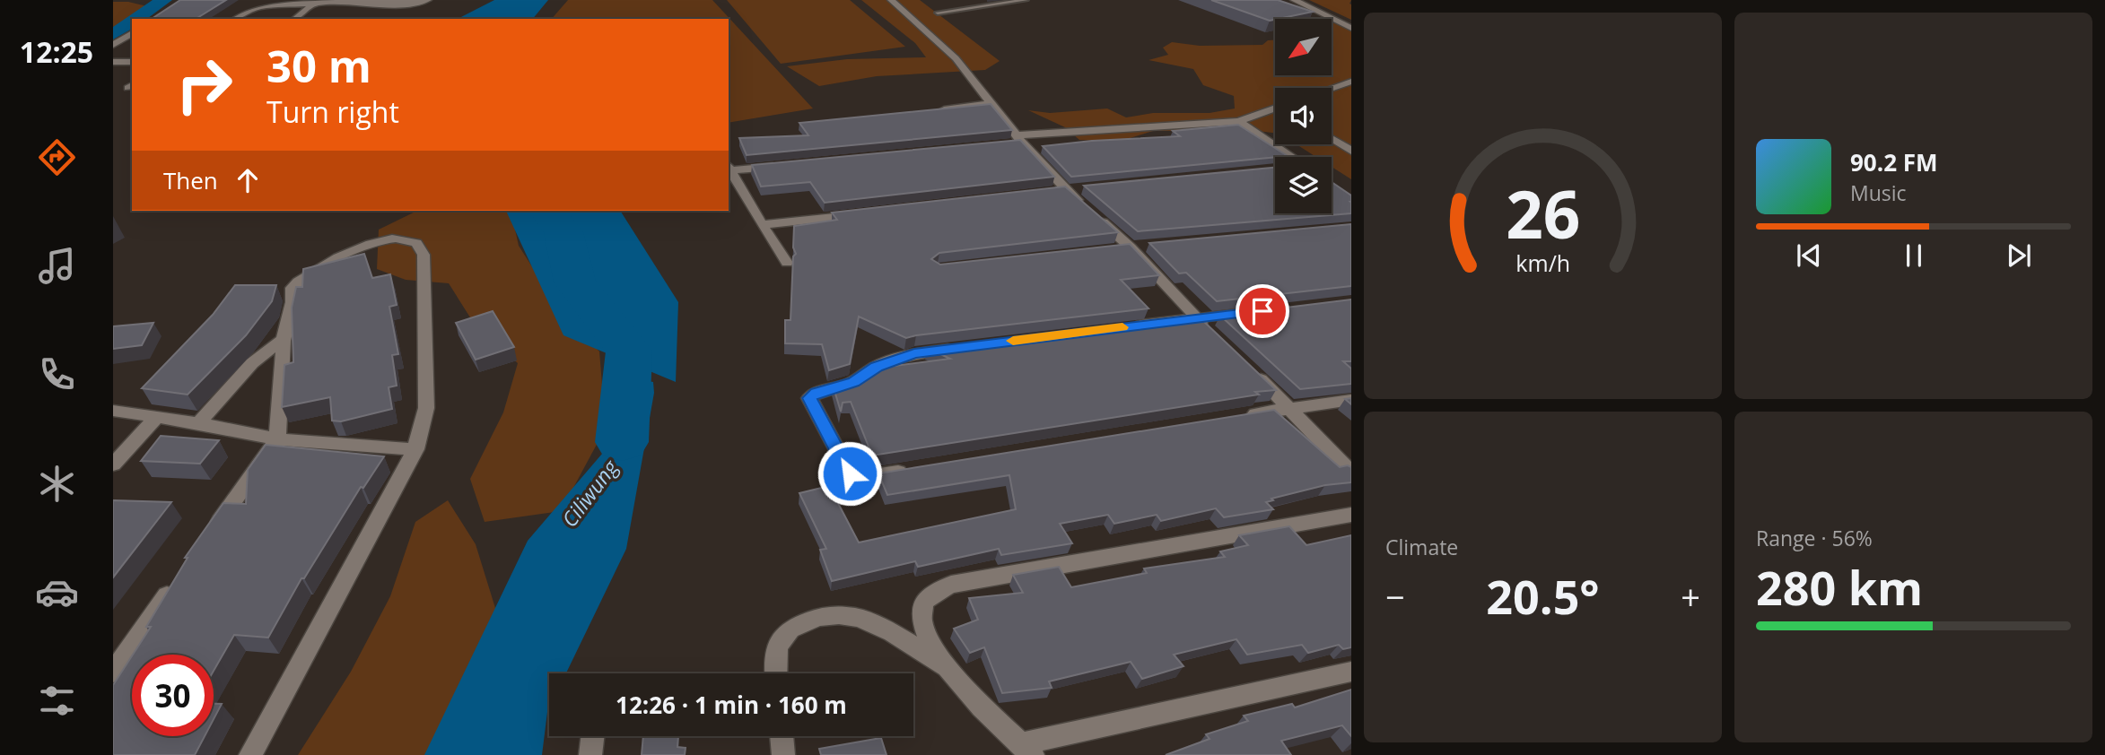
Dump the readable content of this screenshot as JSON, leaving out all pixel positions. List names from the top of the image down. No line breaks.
{"water":["Ciliwung"],"north":"bottom left","page":{"tabs":"12:25","turn":["30 m","Turn right"],"song":["90.2 FM","Music"],"then":"Then","tile":["Climate",["Range · 56%","280 km"]],"heat":["−","20.5°","+"],"limit":"30","trip":"12:26 · 1 min · 160 m","gauge":["26","km/h"]}}
